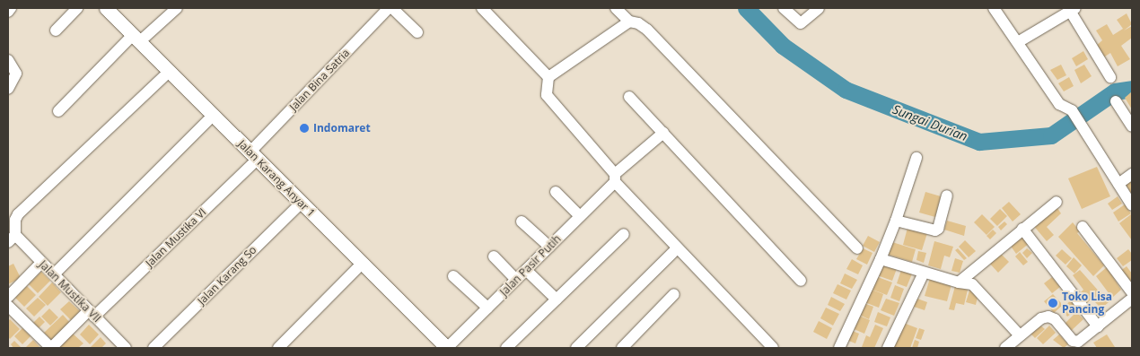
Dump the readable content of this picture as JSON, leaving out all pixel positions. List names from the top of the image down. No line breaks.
{"streets":{"main road":["Jalan Karang Anyar 1"],"street":["Jalan Bina Satria","Jalan Mustika VI","Jalan Pasir Putih","Jalan Karang So","Jalan Mustika VII"]},"crossings":[["Jalan Bina Satria","Jalan Karang Anyar 1"],["Jalan Bina Satria","Jalan Mustika VI"],["Jalan Karang Anyar 1","Jalan Mustika VI"],["Jalan Karang Anyar 1","Jalan Pasir Putih"],["Jalan Karang Anyar 1","Jalan Karang So"],["Jalan Mustika VI","Jalan Mustika VII"]],"water":["Sungai Durian"],"places":["Indomaret","Toko Lisa Pancing"]}
